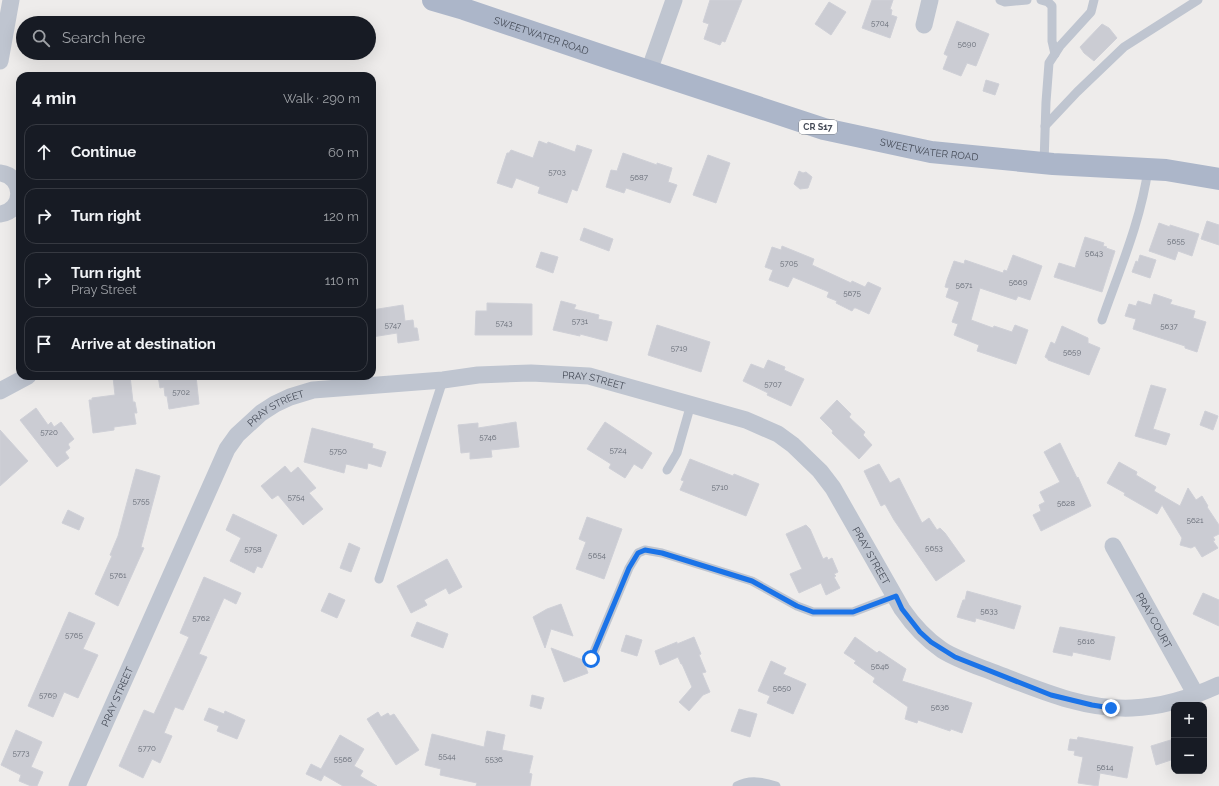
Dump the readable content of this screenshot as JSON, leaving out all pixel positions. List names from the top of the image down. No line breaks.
{"streets":{"main road":["SWEETWATER ROAD","CR S17"],"street":["PRAY STREET","PRAY COURT"]},"crossings":[["PRAY STREET","PRAY COURT"]],"house_numbers":["5704","5690","5703","5687","5655","5643","5705","5669","5671","5675","5731","5743","5747","5637","5719","5659","5707","5702","5720","5746","5724","5750","5710","5754","5755","5628","5621","5653","5758","5654","5761","5633","5762","5765","5616","5646","5650","5769","5636","5770","5773","5544","5566","5536","5614"],"page":{"search":"Search here","heading":["4 min","Walk · 290 m"],"list":[["Continue","60 m"],["Turn right","120 m"],["Turn right","Pray Street","110 m"],"Arrive at destination"],"map_buttons":["+","−"]}}
